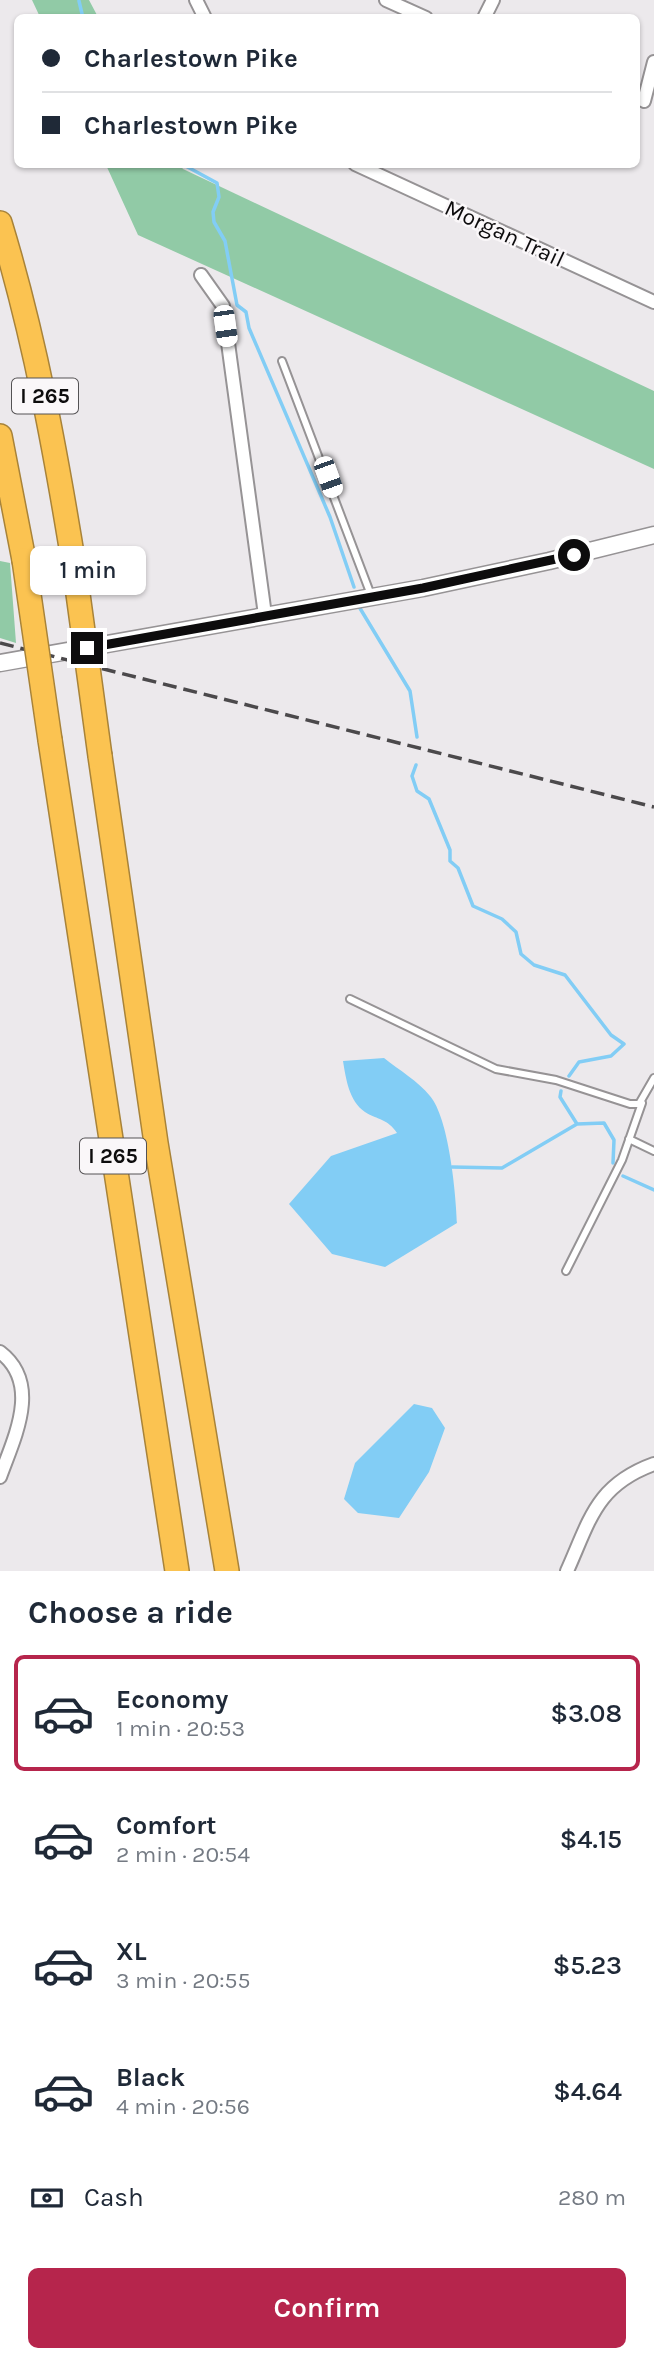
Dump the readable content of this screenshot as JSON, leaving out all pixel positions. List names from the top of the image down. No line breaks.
{"streets":{"highway":["I 265"],"street":["Morgan Trail"]},"page":{"banner":["Charlestown Pike","Charlestown Pike"],"bubble":"1 min","heading":"Choose a ride","list":[{"name":"Economy","note":"1 min · 20:53","value":"$3.08"},{"name":"Comfort","note":"2 min · 20:54","value":"$4.15"},{"name":"XL","note":"3 min · 20:55","value":"$5.23"},{"name":"Black","note":"4 min · 20:56","value":"$4.64"}],"pay":["Cash","280 m"],"buttons":"Confirm"}}
